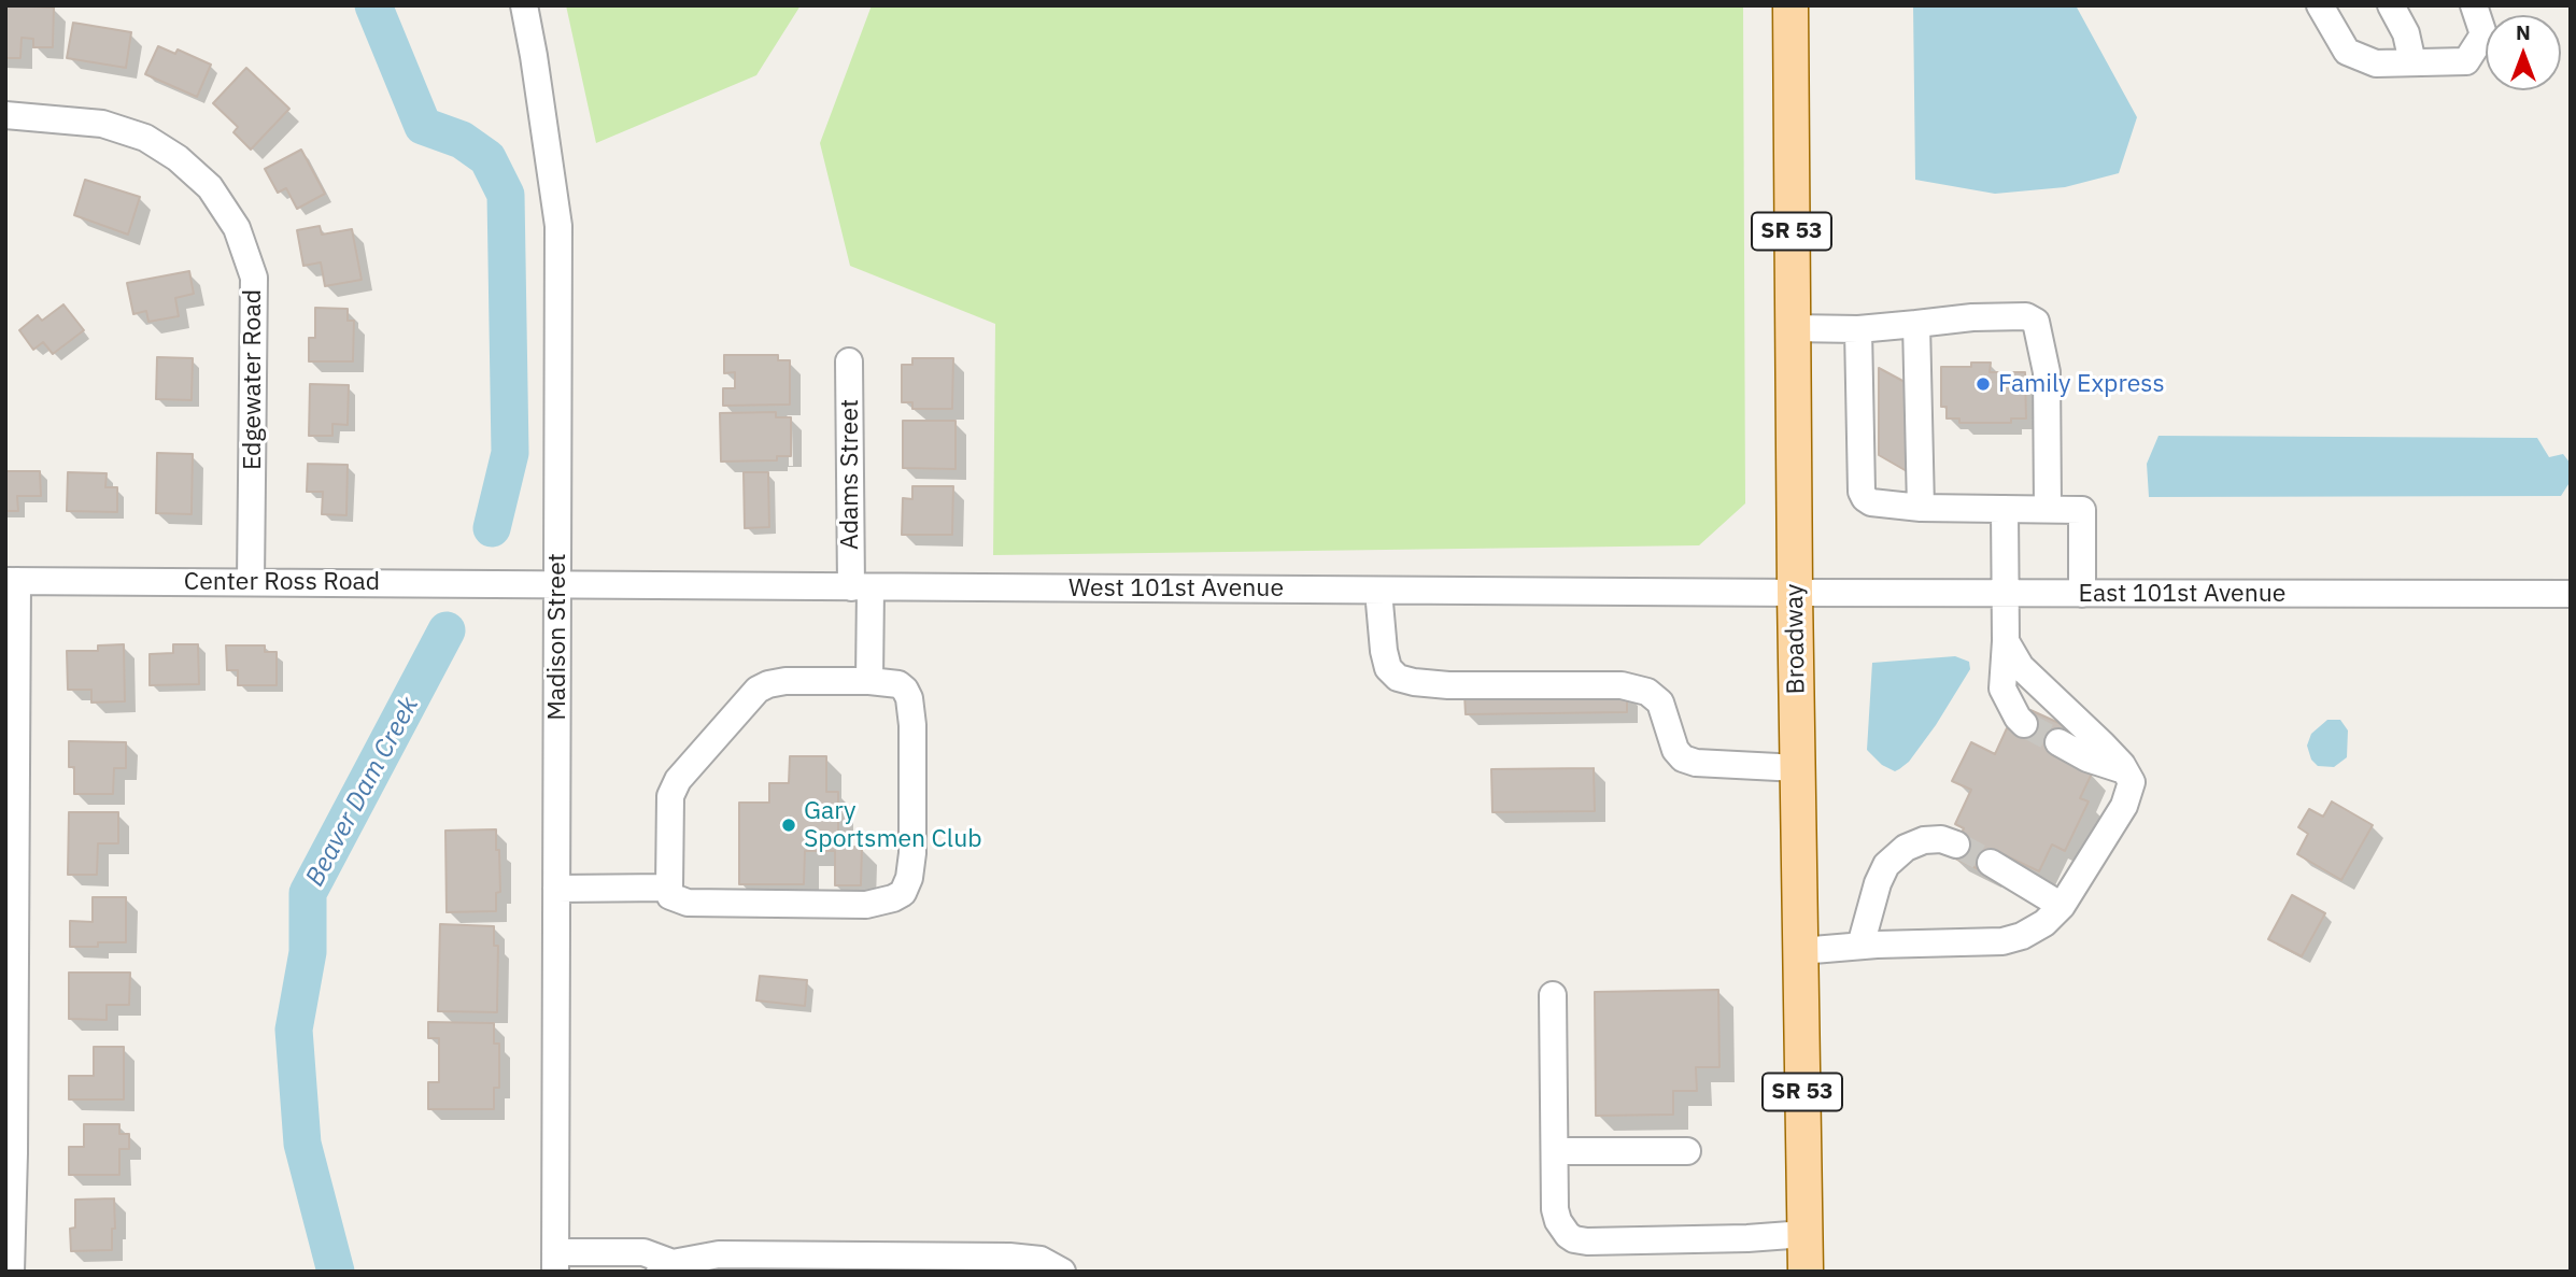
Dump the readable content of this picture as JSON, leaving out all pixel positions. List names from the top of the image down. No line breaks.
{"streets":{"main road":["SR 53","Broadway"],"street":["Edgewater Road","Adams Street","Center Ross Road","West 101st Avenue","East 101st Avenue","Madison Street"]},"crossings":[["Edgewater Road","Center Ross Road"],["Adams Street","West 101st Avenue"],["Center Ross Road","West 101st Avenue"],["Center Ross Road","Madison Street"],["West 101st Avenue","East 101st Avenue"],["West 101st Avenue","Madison Street"],["West 101st Avenue","Broadway"],["East 101st Avenue","Broadway"]],"water":["Beaver Dam Creek"],"places":["Family Express","Gary Sportsmen Club"],"north":"top"}
